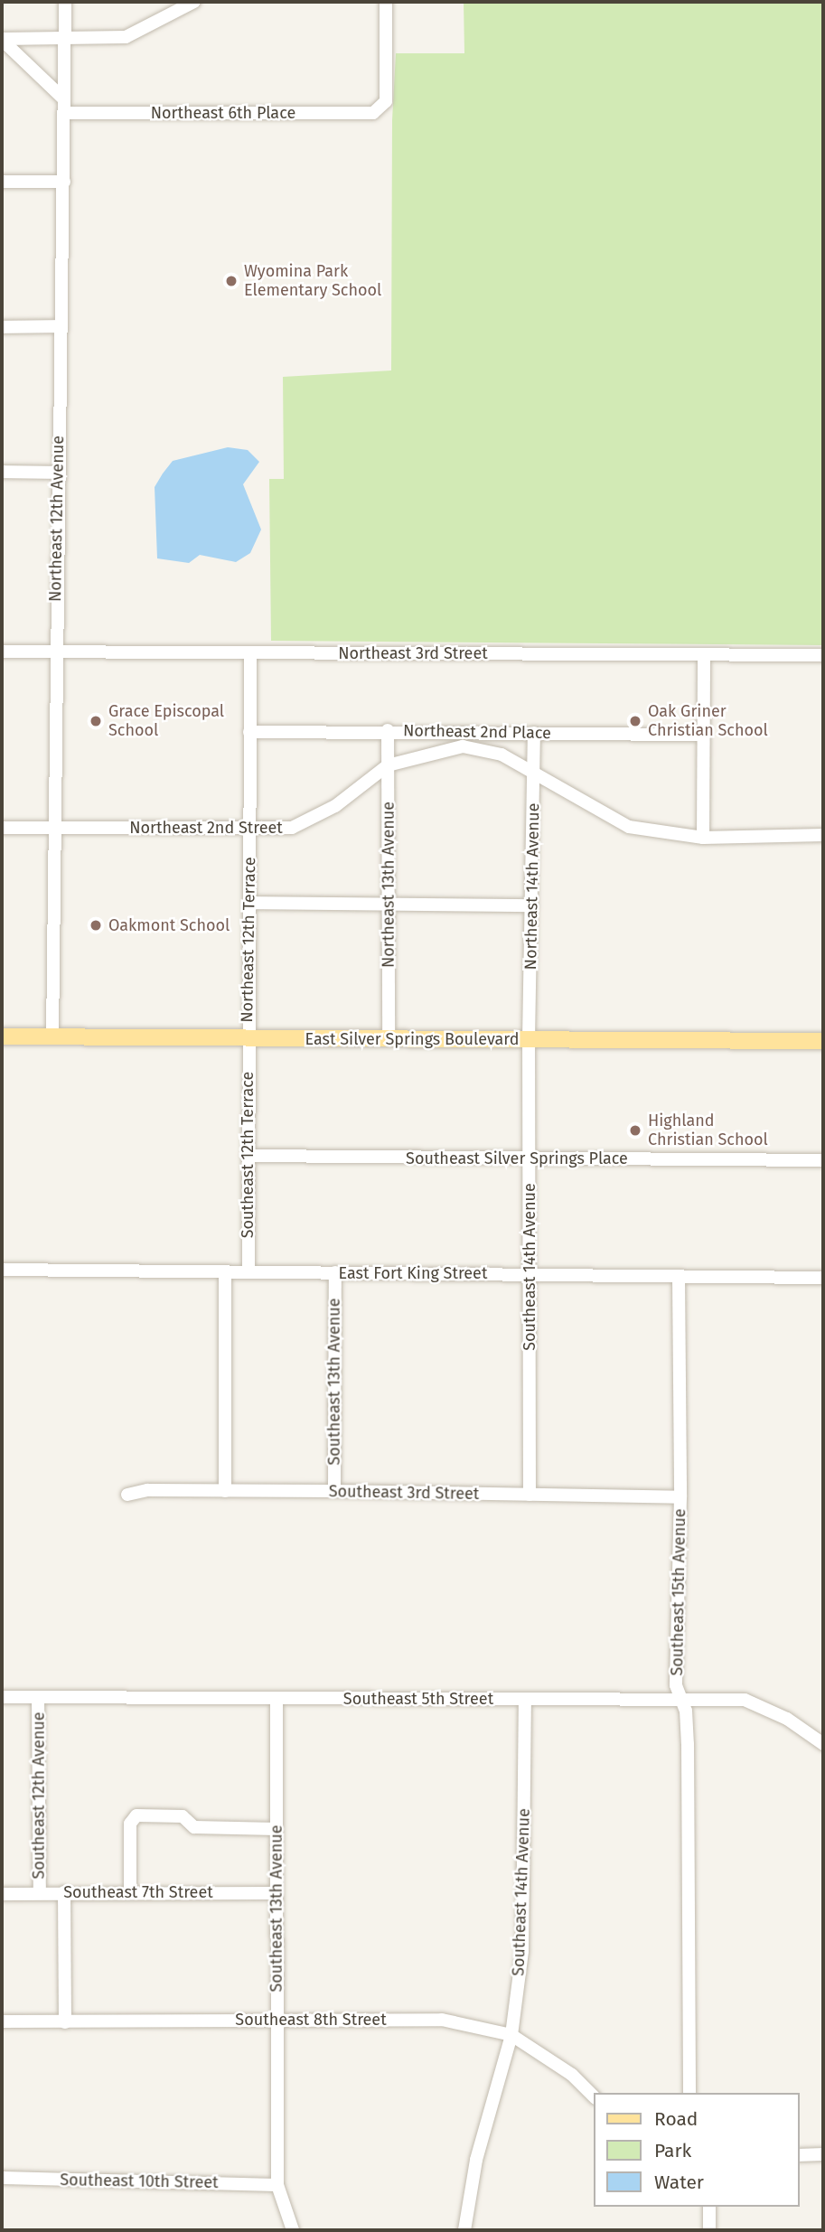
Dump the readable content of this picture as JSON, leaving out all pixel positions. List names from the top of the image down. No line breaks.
{"streets":{"main road":["East Silver Springs Boulevard"],"street":["Northeast 6th Place","Northeast 12th Avenue","Northeast 3rd Street","Northeast 2nd Place","Northeast 2nd Street","Northeast 13th Avenue","Northeast 14th Avenue","Northeast 12th Terrace","Southeast 12th Terrace","Southeast Silver Springs Place","Southeast 14th Avenue","East Fort King Street","Southeast 13th Avenue","Southeast 3rd Street","Southeast 15th Avenue","Southeast 5th Street","Southeast 12th Avenue","Southeast 7th Street","Southeast 8th Street","Southeast 10th Street"]},"crossings":[["Northeast 6th Place","Northeast 12th Avenue"],["Northeast 12th Avenue","Northeast 3rd Street"],["Northeast 12th Avenue","Northeast 2nd Street"],["Northeast 12th Avenue","East Silver Springs Boulevard"],["Northeast 3rd Street","Northeast 12th Terrace"],["Northeast 2nd Place","Northeast 13th Avenue"],["Northeast 2nd Place","Northeast 14th Avenue"],["Northeast 2nd Place","Northeast 12th Terrace"],["Northeast 2nd Street","Northeast 13th Avenue"],["Northeast 2nd Street","Northeast 14th Avenue"],["Northeast 2nd Street","Northeast 12th Terrace"],["Northeast 13th Avenue","East Silver Springs Boulevard"],["Northeast 14th Avenue","East Silver Springs Boulevard"],["Northeast 14th Avenue","Southeast 14th Avenue"],["Northeast 12th Terrace","East Silver Springs Boulevard"],["Northeast 12th Terrace","Southeast 12th Terrace"],["East Silver Springs Boulevard","Southeast 12th Terrace"],["East Silver Springs Boulevard","Southeast 14th Avenue"],["Southeast 12th Terrace","Southeast Silver Springs Place"],["Southeast 12th Terrace","East Fort King Street"],["Southeast Silver Springs Place","Southeast 14th Avenue"],["Southeast 14th Avenue","East Fort King Street"],["Southeast 14th Avenue","Southeast 3rd Street"],["Southeast 14th Avenue","Southeast 5th Street"],["Southeast 14th Avenue","Southeast 8th Street"],["East Fort King Street","Southeast 13th Avenue"],["East Fort King Street","Southeast 15th Avenue"],["Southeast 13th Avenue","Southeast 3rd Street"],["Southeast 13th Avenue","Southeast 5th Street"],["Southeast 13th Avenue","Southeast 7th Street"],["Southeast 13th Avenue","Southeast 8th Street"],["Southeast 13th Avenue","Southeast 10th Street"],["Southeast 3rd Street","Southeast 15th Avenue"],["Southeast 15th Avenue","Southeast 5th Street"],["Southeast 5th Street","Southeast 12th Avenue"],["Southeast 12th Avenue","Southeast 7th Street"],["Southeast 12th Avenue","Southeast 8th Street"]],"places":["Wyomina Park Elementary School","Grace Episcopal School","Oak Griner Christian School","Oakmont School","Highland Christian School"],"legend":["Road","Park","Water"]}
